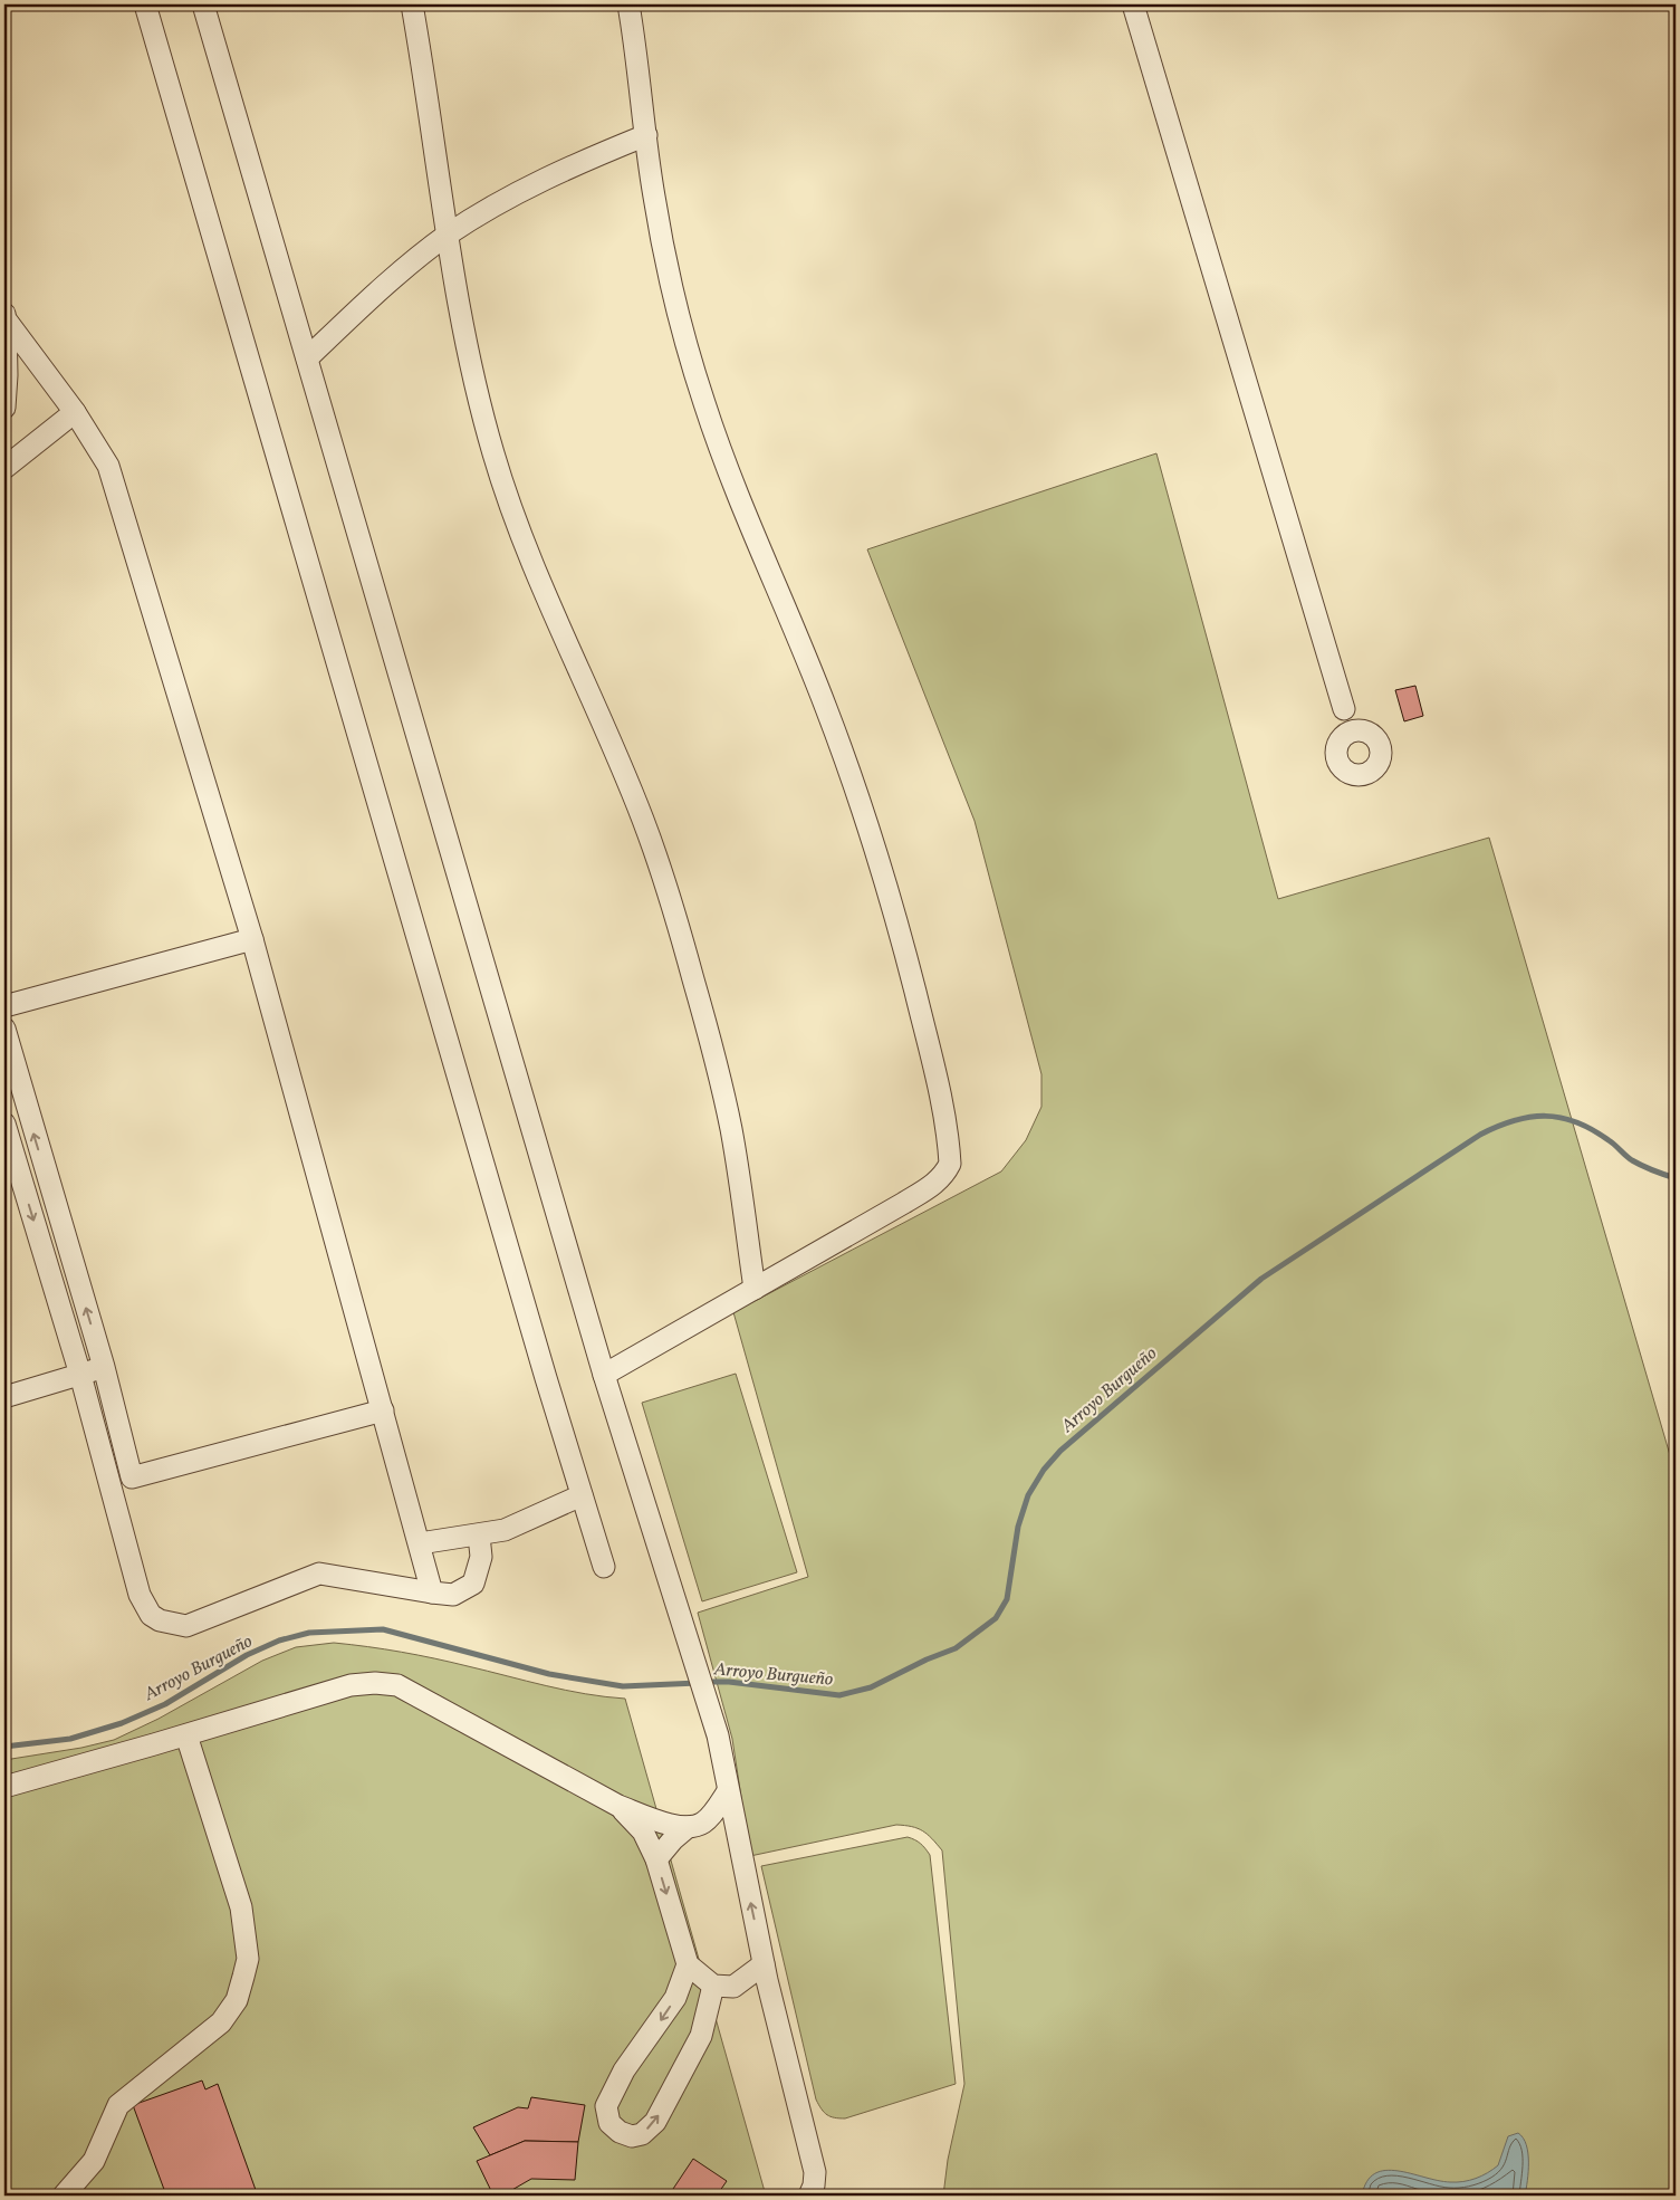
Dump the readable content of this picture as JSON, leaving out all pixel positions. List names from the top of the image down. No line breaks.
{"water":["Arroyo Burgueño"]}
